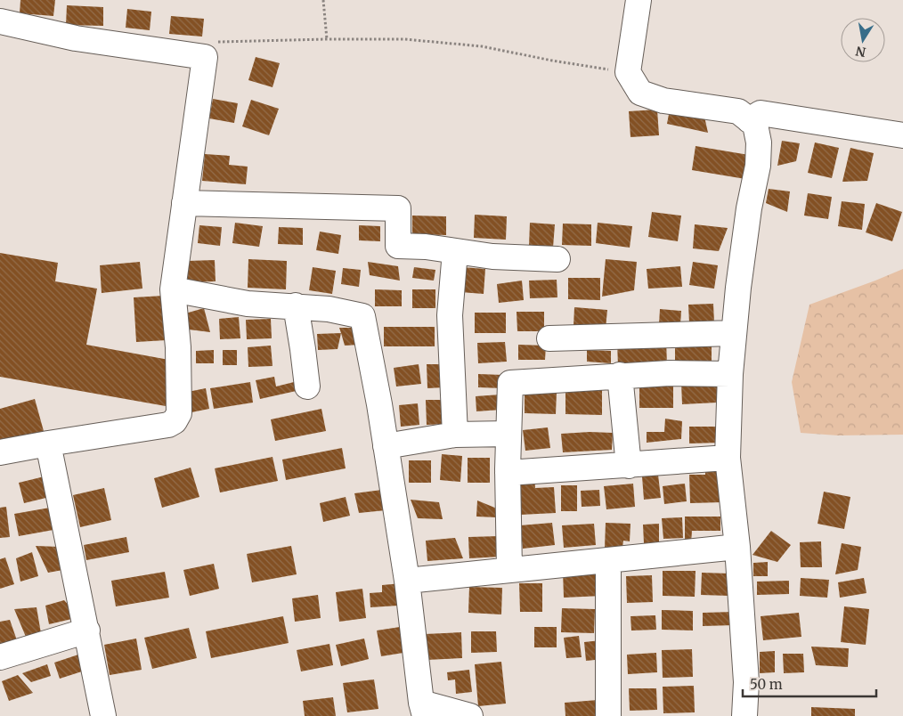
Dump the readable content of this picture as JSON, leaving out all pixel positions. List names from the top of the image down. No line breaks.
{"scale_bar":"50 m","north":"bottom"}
